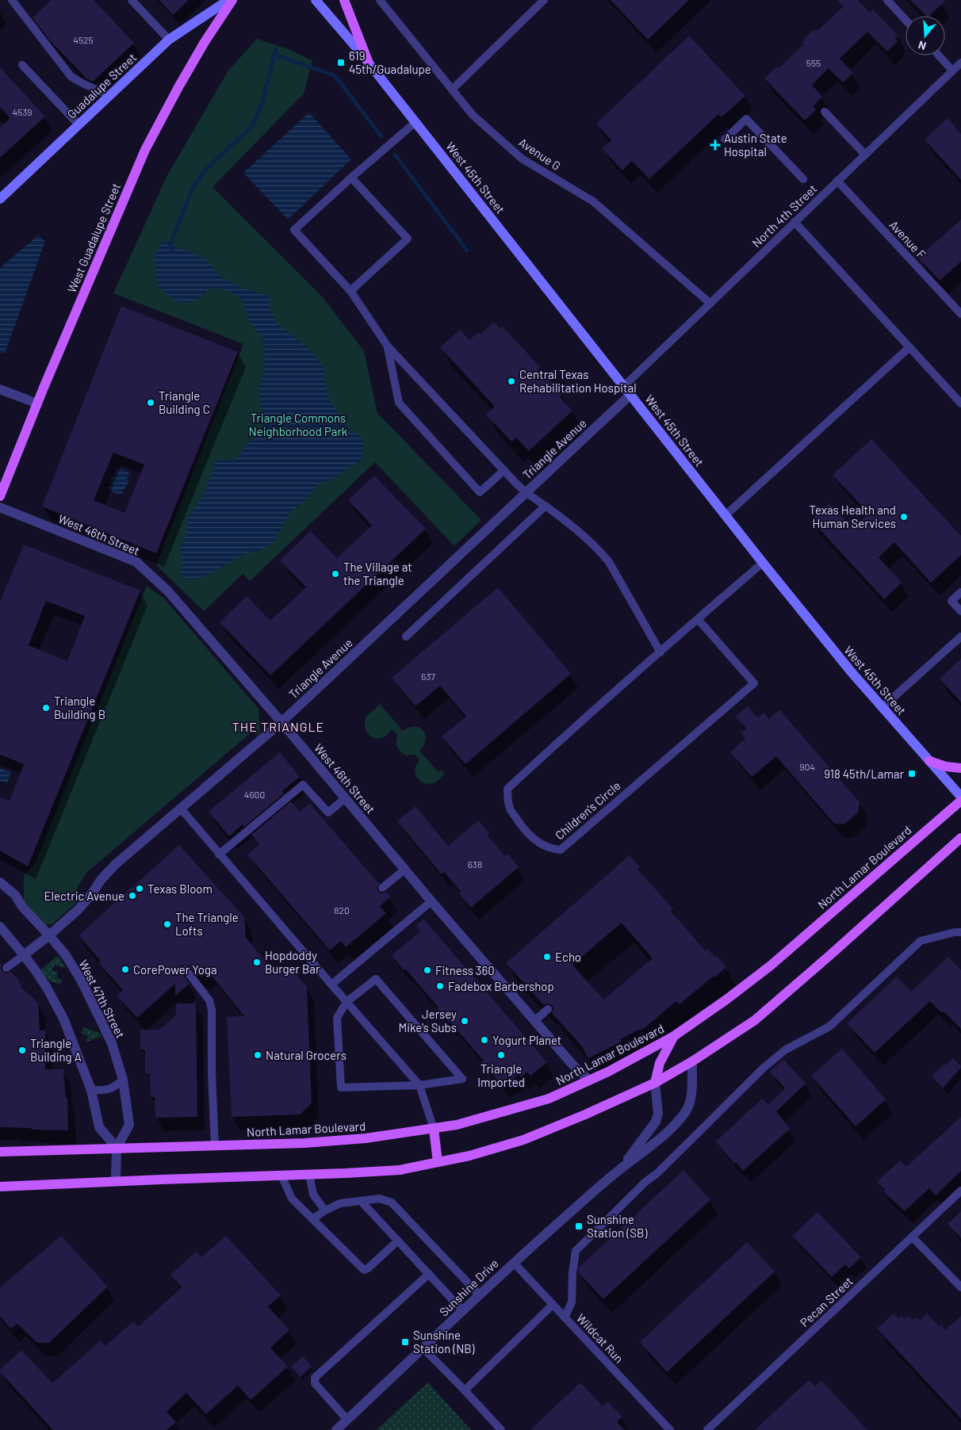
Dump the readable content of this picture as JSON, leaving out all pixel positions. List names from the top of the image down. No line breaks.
{"streets":{"main road":["Guadalupe Street","West 45th Street","West Guadalupe Street","North Lamar Boulevard"],"street":["Triangle Avenue","West 46th Street","West 47th Street","Sunshine Drive"],"lane":["Avenue G","North 4th Street","Avenue F","Children's Circle","Pecan Street","Wildcat Run"]},"crossings":[["Avenue G","North 4th Street"],["West 45th Street","North 4th Street"],["West 45th Street","Triangle Avenue"],["West 45th Street","Children's Circle"],["North 4th Street","Avenue F"],["Triangle Avenue","West 46th Street"],["Triangle Avenue","West 47th Street"],["West 46th Street","North Lamar Boulevard"],["North Lamar Boulevard","West 47th Street"],["Sunshine Drive","Wildcat Run"]],"districts":["THE TRIANGLE"],"parks":["Triangle Commons Neighborhood Park"],"places":{"transit":["619 45th/Guadalupe","918 45th/Lamar","Sunshine Station (SB)","Sunshine Station (NB)"],"health":["Austin State Hospital"],"other":["Central Texas Rehabilitation Hospital","Triangle Building C","Texas Health and Human Services","The Village at the Triangle","Triangle Building B","Texas Bloom","Electric Avenue","The Triangle Lofts","Echo","Hopdoddy Burger Bar","CorePower Yoga","Fitness 360","Fadebox Barbershop","Jersey Mike's Subs","Yogurt Planet","Triangle Building A","Natural Grocers","Triangle Imported"]},"house_numbers":["4525","555","4539","637","904","4600","638","820"],"north":"bottom"}
